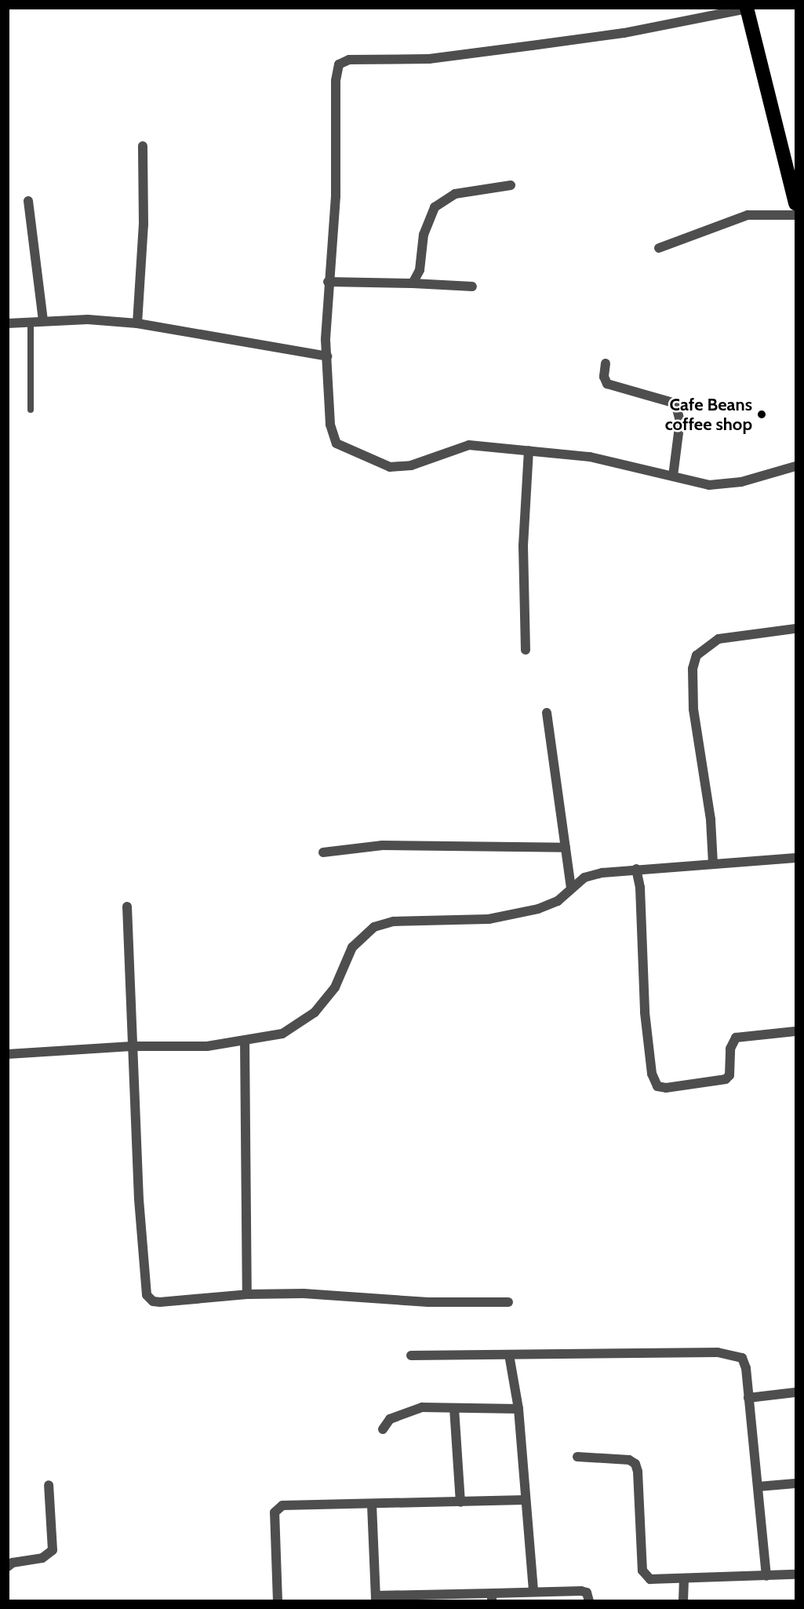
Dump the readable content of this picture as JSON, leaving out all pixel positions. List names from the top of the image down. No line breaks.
{"places":["Cafe Beans coffee shop"]}
